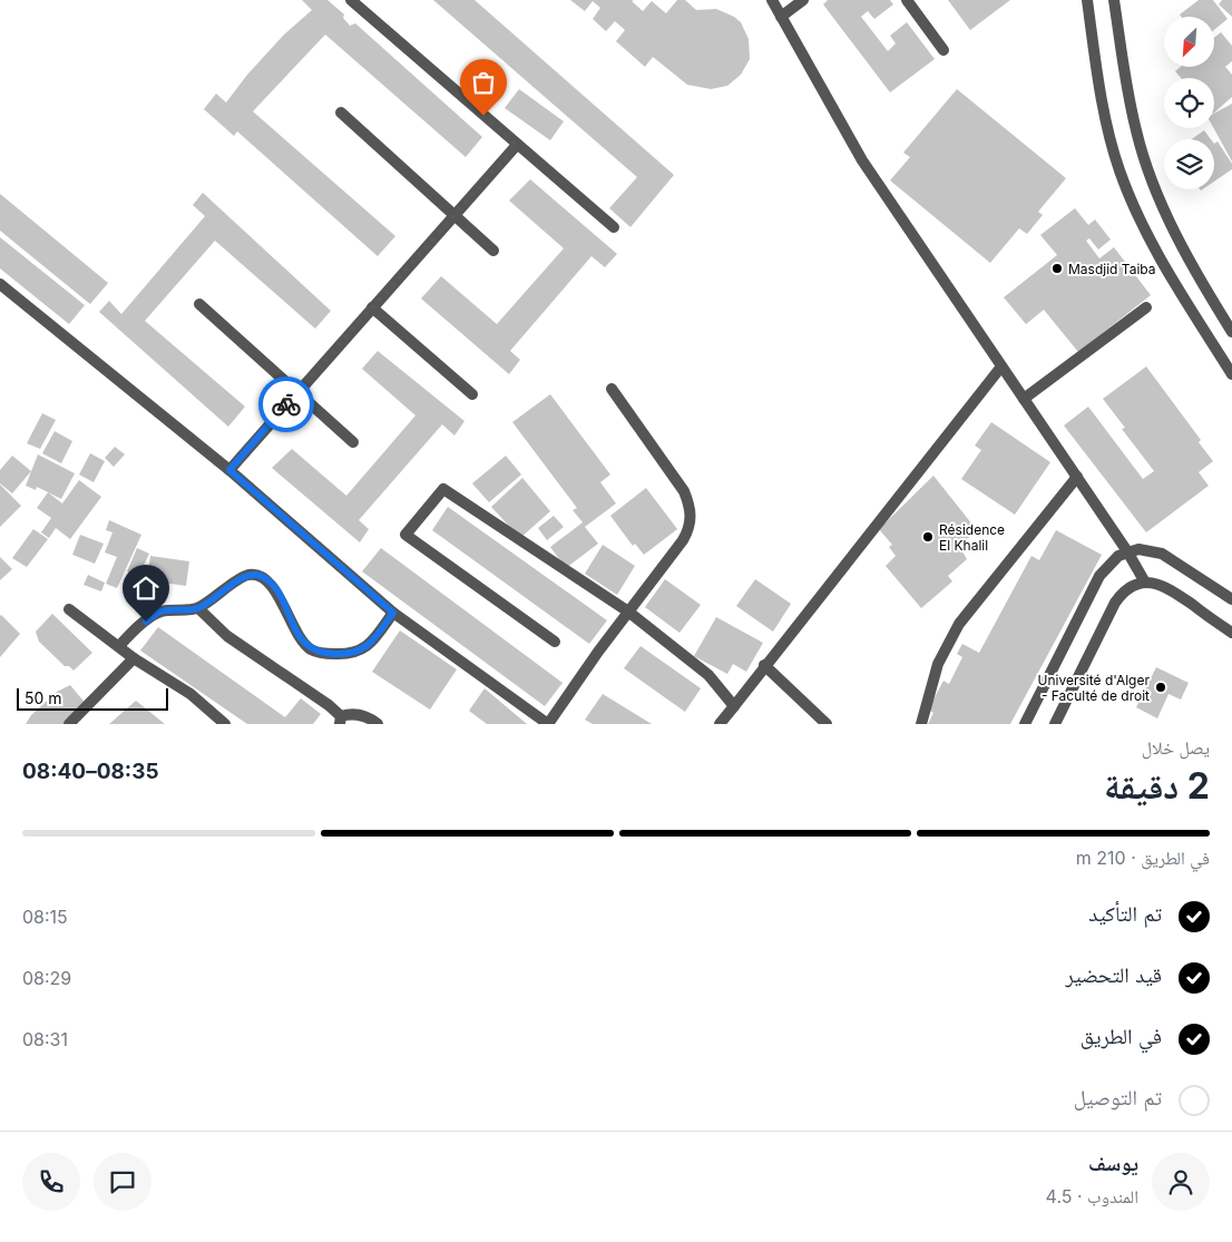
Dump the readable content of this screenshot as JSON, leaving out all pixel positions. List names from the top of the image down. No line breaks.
{"places":["Masdjid Taiba","Résidence El Khalil","Université d'Alger - Faculté de droit"],"scale_bar":"50 m","north":"bottom left","page":{"scale":"50 m","heading":["2 دقيقة","يصل خلال","08:35–08:40"],"panel":["يوسف","المندوب · 4.5"],"bar":"في الطريق · 210 m","list":[["تم التأكيد","08:15"],["قيد التحضير","08:29"],["في الطريق","08:31"],"تم التوصيل"]}}
